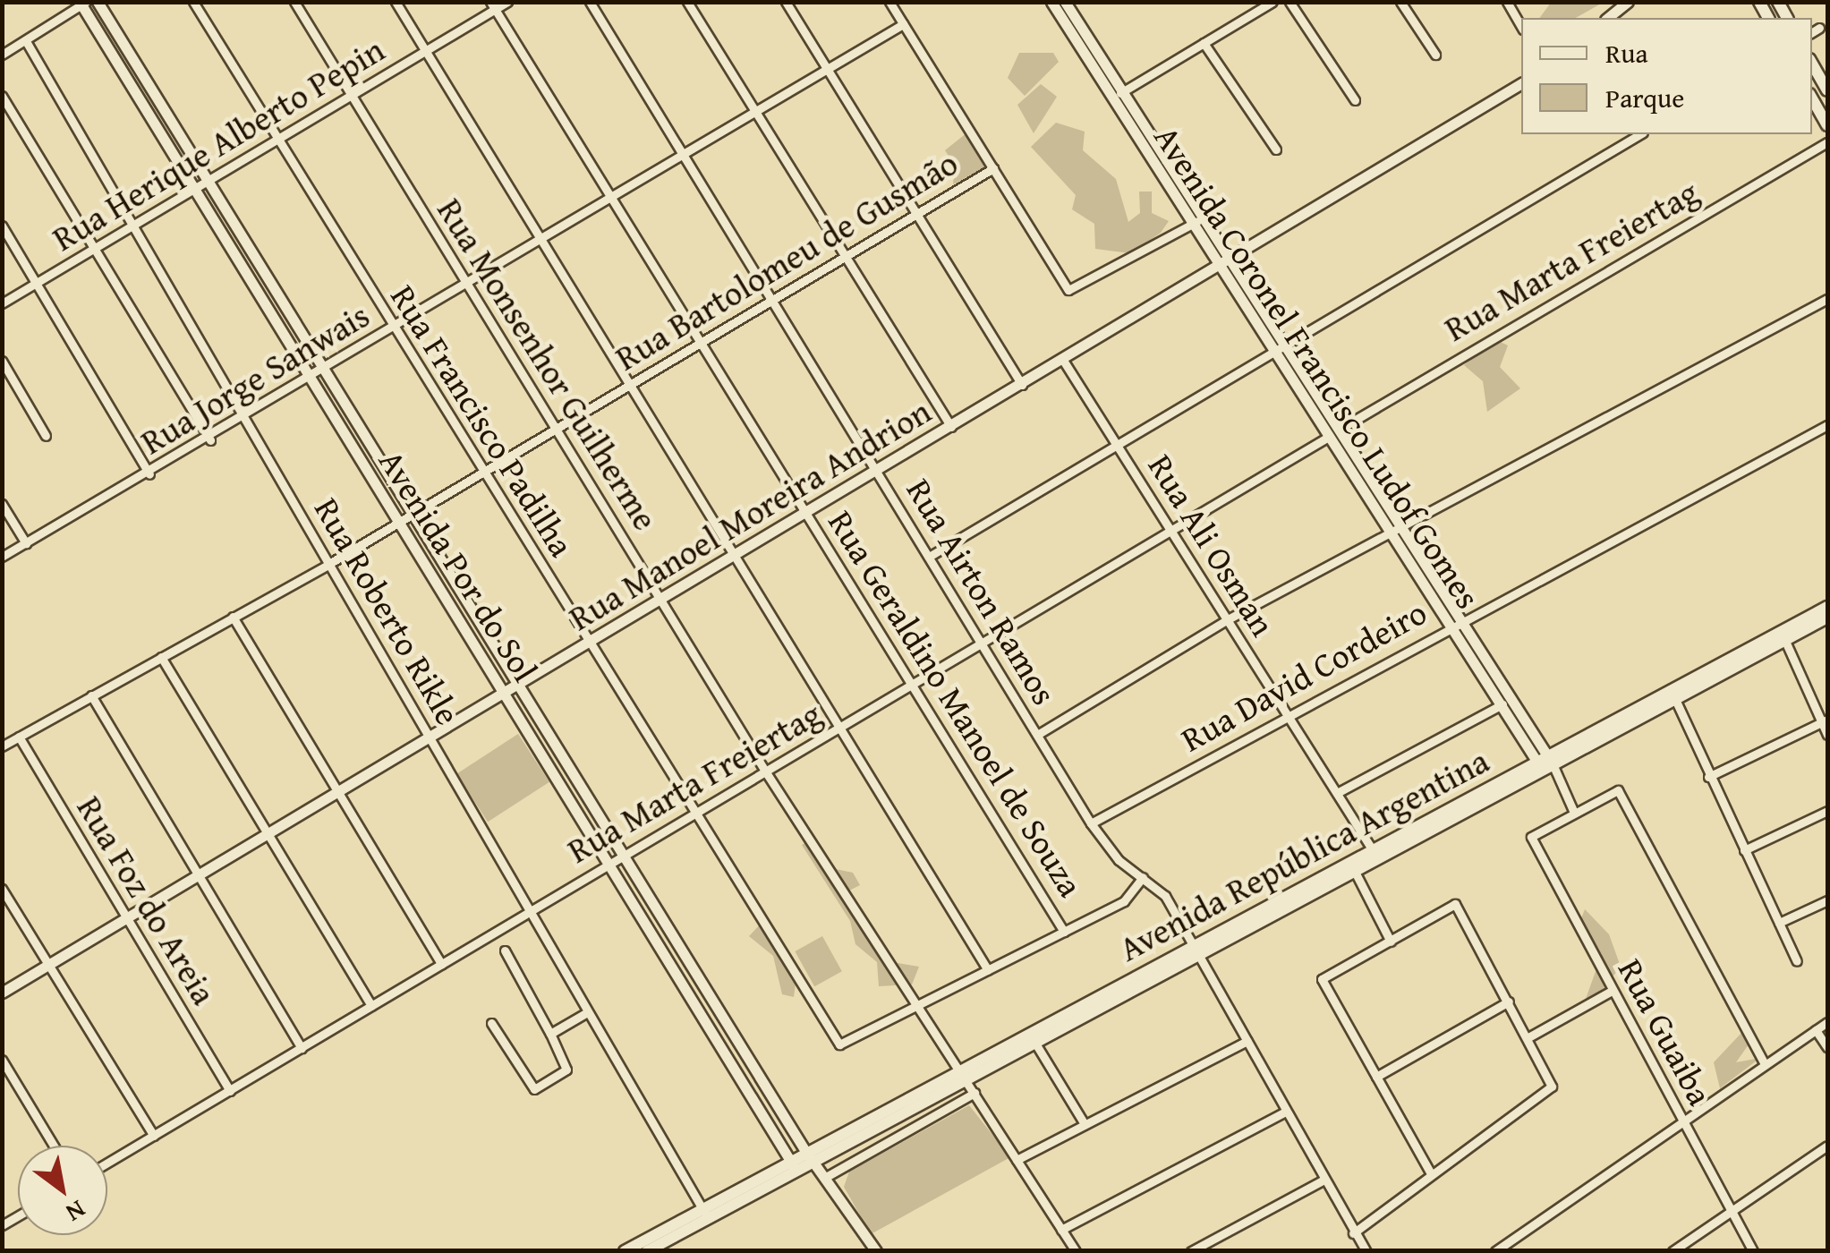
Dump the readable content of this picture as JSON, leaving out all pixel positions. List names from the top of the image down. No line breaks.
{"streets":{"main road":["Avenida República Argentina"],"street":["Rua Herique Alberto Pepin","Rua Bartolomeu de Gusmão","Rua Marta Freiertag","Rua Monsenhor Guilherme","Avenida Coronel Francisco Ludof Gomes","Rua Jorge Sanwais","Rua Francisco Padilha","Rua Manoel Moreira Andrion","Rua Ali Osman","Avenida Por do Sol","Rua Airton Ramos","Rua Roberto Rikle","Rua David Cordeiro","Rua Geraldino Manoel de Souza","Rua Foz do Areia","Rua Guaiba"]},"crossings":[["Rua Herique Alberto Pepin","Rua Monsenhor Guilherme"],["Rua Herique Alberto Pepin","Rua Francisco Padilha"],["Rua Herique Alberto Pepin","Avenida Por do Sol"],["Rua Herique Alberto Pepin","Rua Roberto Rikle"],["Rua Herique Alberto Pepin","Rua Geraldino Manoel de Souza"],["Rua Bartolomeu de Gusmão","Rua Monsenhor Guilherme"],["Rua Bartolomeu de Gusmão","Rua Francisco Padilha"],["Rua Bartolomeu de Gusmão","Avenida Por do Sol"],["Rua Bartolomeu de Gusmão","Rua Airton Ramos"],["Rua Bartolomeu de Gusmão","Rua Roberto Rikle"],["Rua Bartolomeu de Gusmão","Rua Geraldino Manoel de Souza"],["Rua Bartolomeu de Gusmão","Rua Foz do Areia"],["Rua Marta Freiertag","Rua Monsenhor Guilherme"],["Rua Marta Freiertag","Avenida Coronel Francisco Ludof Gomes"],["Rua Marta Freiertag","Rua Francisco Padilha"],["Rua Marta Freiertag","Rua Ali Osman"],["Rua Marta Freiertag","Avenida Por do Sol"],["Rua Marta Freiertag","Rua Airton Ramos"],["Rua Marta Freiertag","Rua Roberto Rikle"],["Rua Marta Freiertag","Rua Geraldino Manoel de Souza"],["Rua Marta Freiertag","Rua Foz do Areia"],["Rua Monsenhor Guilherme","Rua Jorge Sanwais"],["Rua Monsenhor Guilherme","Rua Francisco Padilha"],["Rua Monsenhor Guilherme","Rua Manoel Moreira Andrion"],["Rua Monsenhor Guilherme","Avenida República Argentina"],["Avenida Coronel Francisco Ludof Gomes","Rua Manoel Moreira Andrion"],["Avenida Coronel Francisco Ludof Gomes","Rua David Cordeiro"],["Avenida Coronel Francisco Ludof Gomes","Avenida República Argentina"],["Rua Jorge Sanwais","Rua Francisco Padilha"],["Rua Jorge Sanwais","Avenida Por do Sol"],["Rua Jorge Sanwais","Rua Airton Ramos"],["Rua Jorge Sanwais","Rua Roberto Rikle"],["Rua Jorge Sanwais","Rua Geraldino Manoel de Souza"],["Rua Francisco Padilha","Rua Manoel Moreira Andrion"],["Rua Manoel Moreira Andrion","Rua Ali Osman"],["Rua Manoel Moreira Andrion","Avenida Por do Sol"],["Rua Manoel Moreira Andrion","Rua Airton Ramos"],["Rua Manoel Moreira Andrion","Rua Roberto Rikle"],["Rua Manoel Moreira Andrion","Rua Geraldino Manoel de Souza"],["Rua Manoel Moreira Andrion","Rua Foz do Areia"],["Rua Ali Osman","Rua David Cordeiro"],["Rua Ali Osman","Avenida República Argentina"],["Avenida Por do Sol","Avenida República Argentina"],["Rua Airton Ramos","Rua David Cordeiro"],["Rua Airton Ramos","Avenida República Argentina"]],"legend":["Rua","Parque"],"north":"bottom right"}
